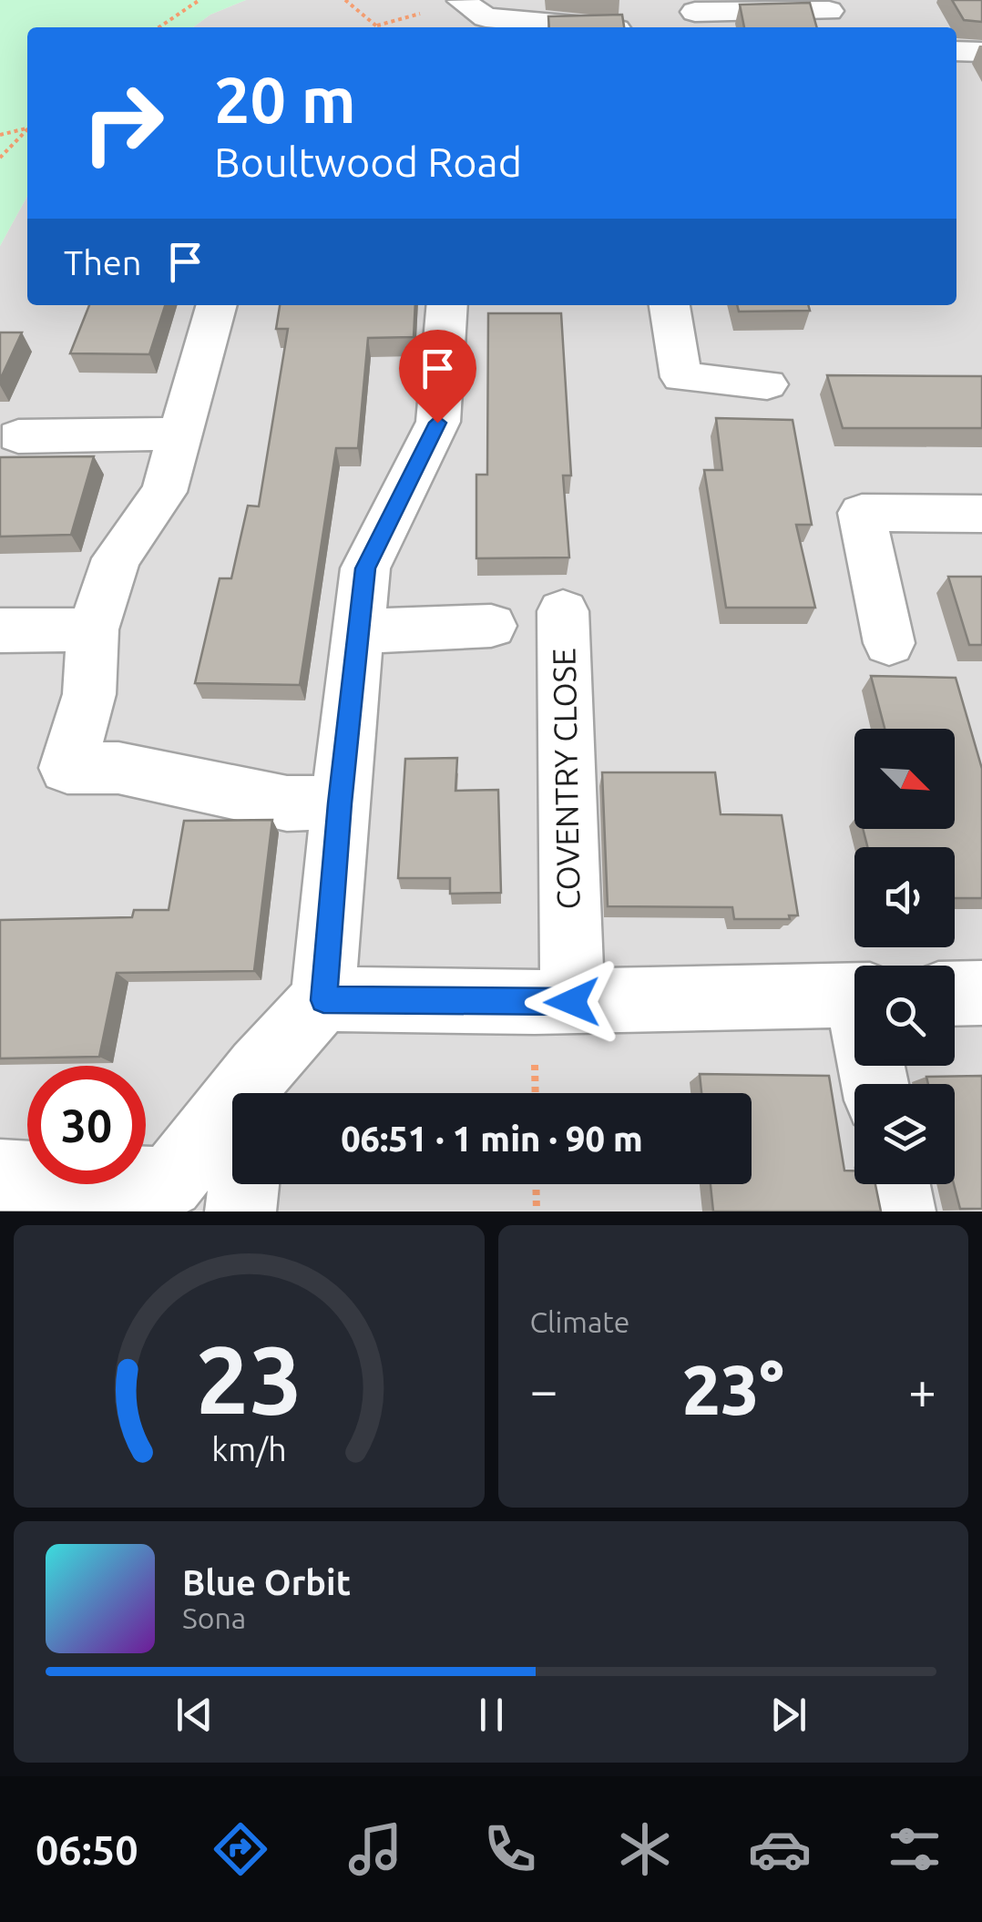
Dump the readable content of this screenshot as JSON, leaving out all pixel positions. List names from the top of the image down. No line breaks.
{"streets":{"street":["COVENTRY CLOSE"]},"north":"bottom right","page":{"turn":["20 m","Boultwood Road"],"then":"Then","limit":"30","trip":"06:51 · 1 min · 90 m","tile":"Climate","heat":["−","23°","+"],"song":["Blue Orbit","Sona"],"tabs":"06:50","gauge":["23","km/h"]}}
